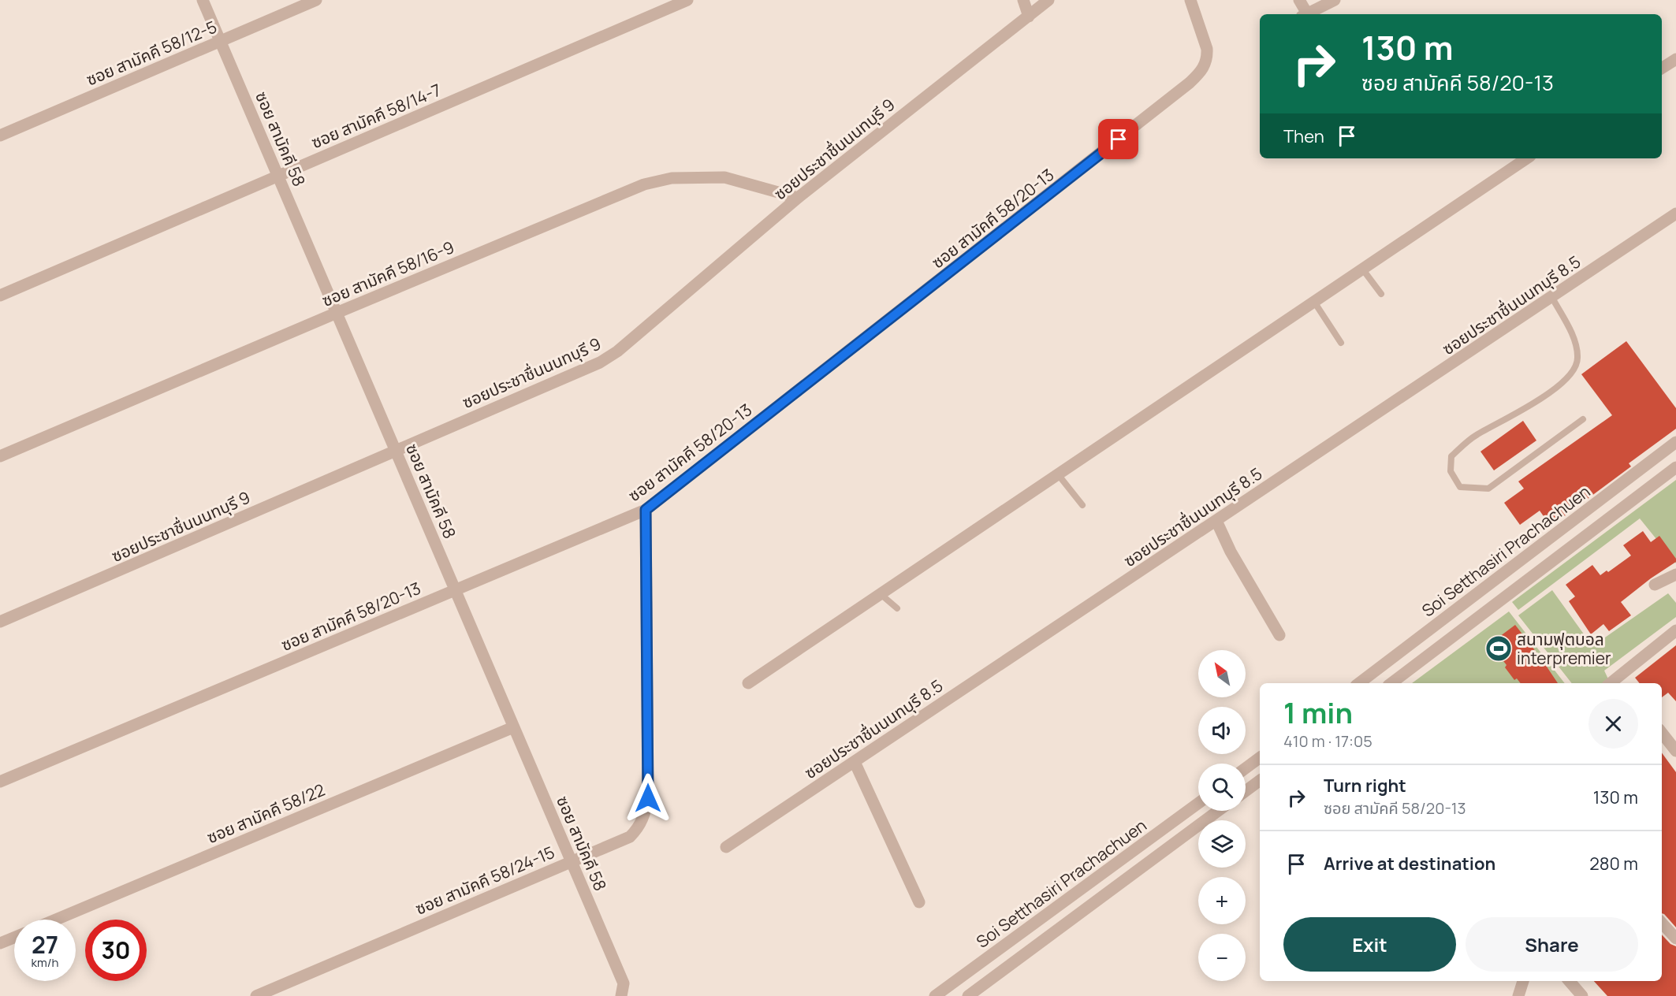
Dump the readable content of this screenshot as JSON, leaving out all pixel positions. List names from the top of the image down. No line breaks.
{"streets":{"street":["ซอย สามัคคี 58/12-5","ซอย สามัคคี 58/14-7","ซอย สามัคคี 58","ซอยประชาชื่นนนทบุรี 9","ซอย สามัคคี 58/20-13","ซอย สามัคคี 58/16-9","ซอยประชาชื่นนนทบุรี 8.5","Soi Setthasiri Prachachuen","ซอย สามัคคี 58/22","ซอย สามัคคี 58/24-15"]},"crossings":[["ซอย สามัคคี 58/12-5","ซอย สามัคคี 58"],["ซอย สามัคคี 58/14-7","ซอย สามัคคี 58"],["ซอย สามัคคี 58","ซอยประชาชื่นนนทบุรี 9"],["ซอย สามัคคี 58","ซอย สามัคคี 58/20-13"],["ซอย สามัคคี 58","ซอย สามัคคี 58/16-9"],["ซอย สามัคคี 58","ซอย สามัคคี 58/22"],["ซอย สามัคคี 58","ซอย สามัคคี 58/24-15"],["ซอยประชาชื่นนนทบุรี 9","ซอย สามัคคี 58/16-9"],["ซอย สามัคคี 58/20-13","ซอย สามัคคี 58/24-15"]],"places":{"sports":["สนามฟุตบอล interpremier"]},"north":"top left","page":{"turn":["130 m","ซอย สามัคคี 58/20-13"],"then":"Then","map_buttons":["+","−"],"heading":["1 min","410 m · 17:05"],"list":[{"name":"Turn right","note":"ซอย สามัคคี 58/20-13","value":"130 m"},{"name":"Arrive at destination","value":"280 m"}],"buttons":["Exit","Share"],"speed":"27 km/h","limit":"30"}}
